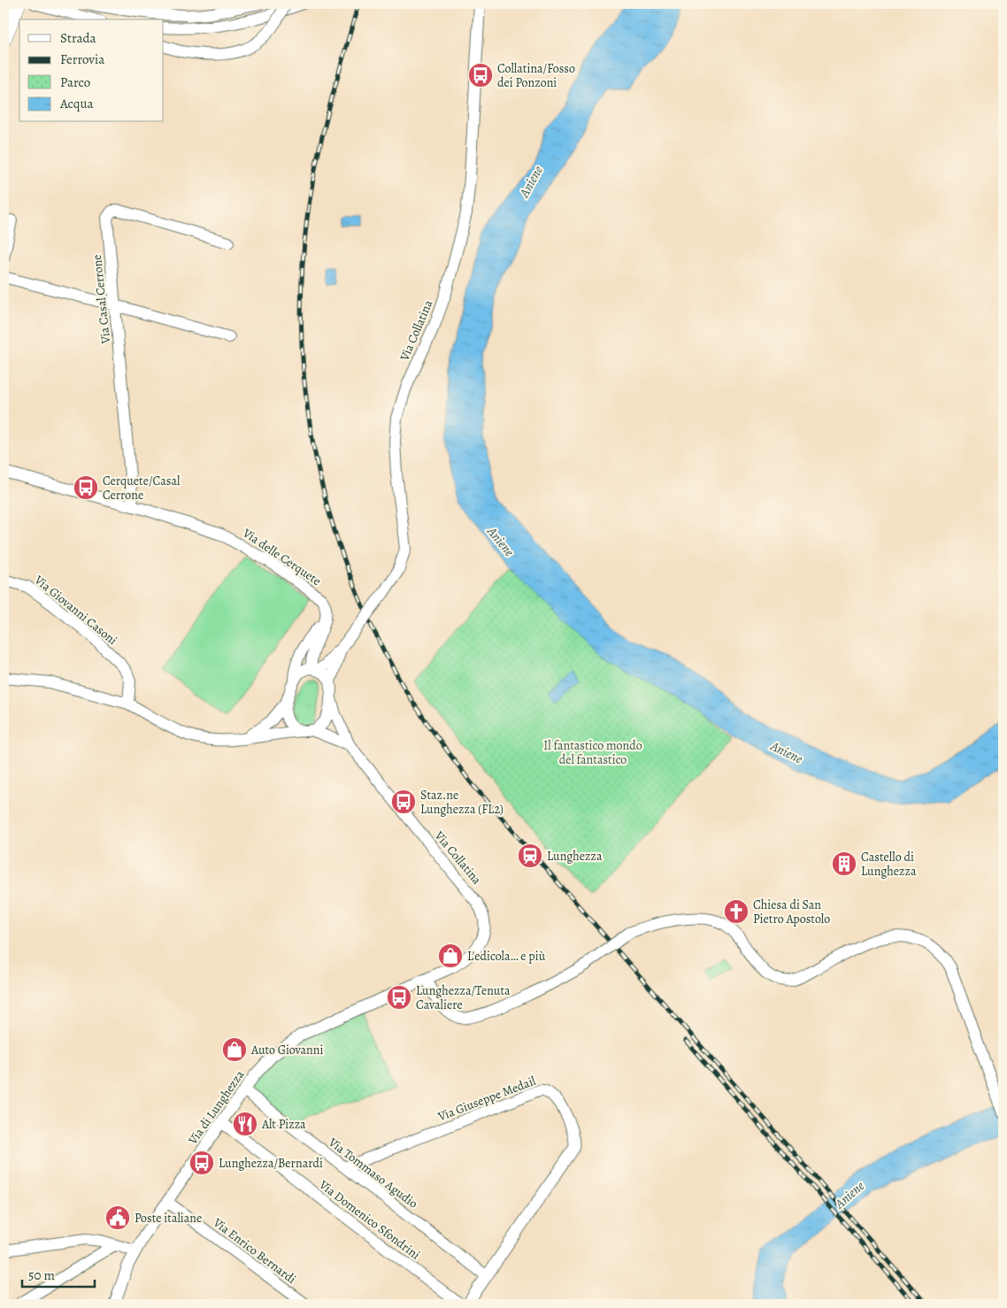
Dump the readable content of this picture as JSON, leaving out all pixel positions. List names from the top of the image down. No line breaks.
{"streets":{"street":["Via Casal Cerrone","Via Collatina","Via delle Cerquete","Via Giovanni Casoni","Via Giuseppe Medail","Via di Lunghezza","Via Tommaso Agudio","Via Domenico Sfondrini","Via Enrico Bernardi"]},"crossings":[["Via Casal Cerrone","Via delle Cerquete"],["Via Collatina","Via di Lunghezza"],["Via Giuseppe Medail","Via Tommaso Agudio"],["Via di Lunghezza","Via Tommaso Agudio"],["Via di Lunghezza","Via Domenico Sfondrini"],["Via di Lunghezza","Via Enrico Bernardi"]],"water":["Aniene"],"parks":["Il fantastico mondo del fantastico"],"places":{"bus stop":["Collatina/Fosso dei Ponzoni","Cerquete/Casal Cerrone","Staz.ne Lunghezza (FL2)","Lunghezza/Tenuta Cavaliere","Lunghezza/Bernardi"],"station":["Lunghezza"],"building":["Castello di Lunghezza"],"church":["Chiesa di San Pietro Apostolo"],"shop":["L'edicola… e più","Auto Giovanni"],"restaurant":["Alt Pizza"],"public building":["Poste italiane"]},"legend":["Strada","Ferrovia","Parco","Acqua"],"scale_bar":"50 m"}
